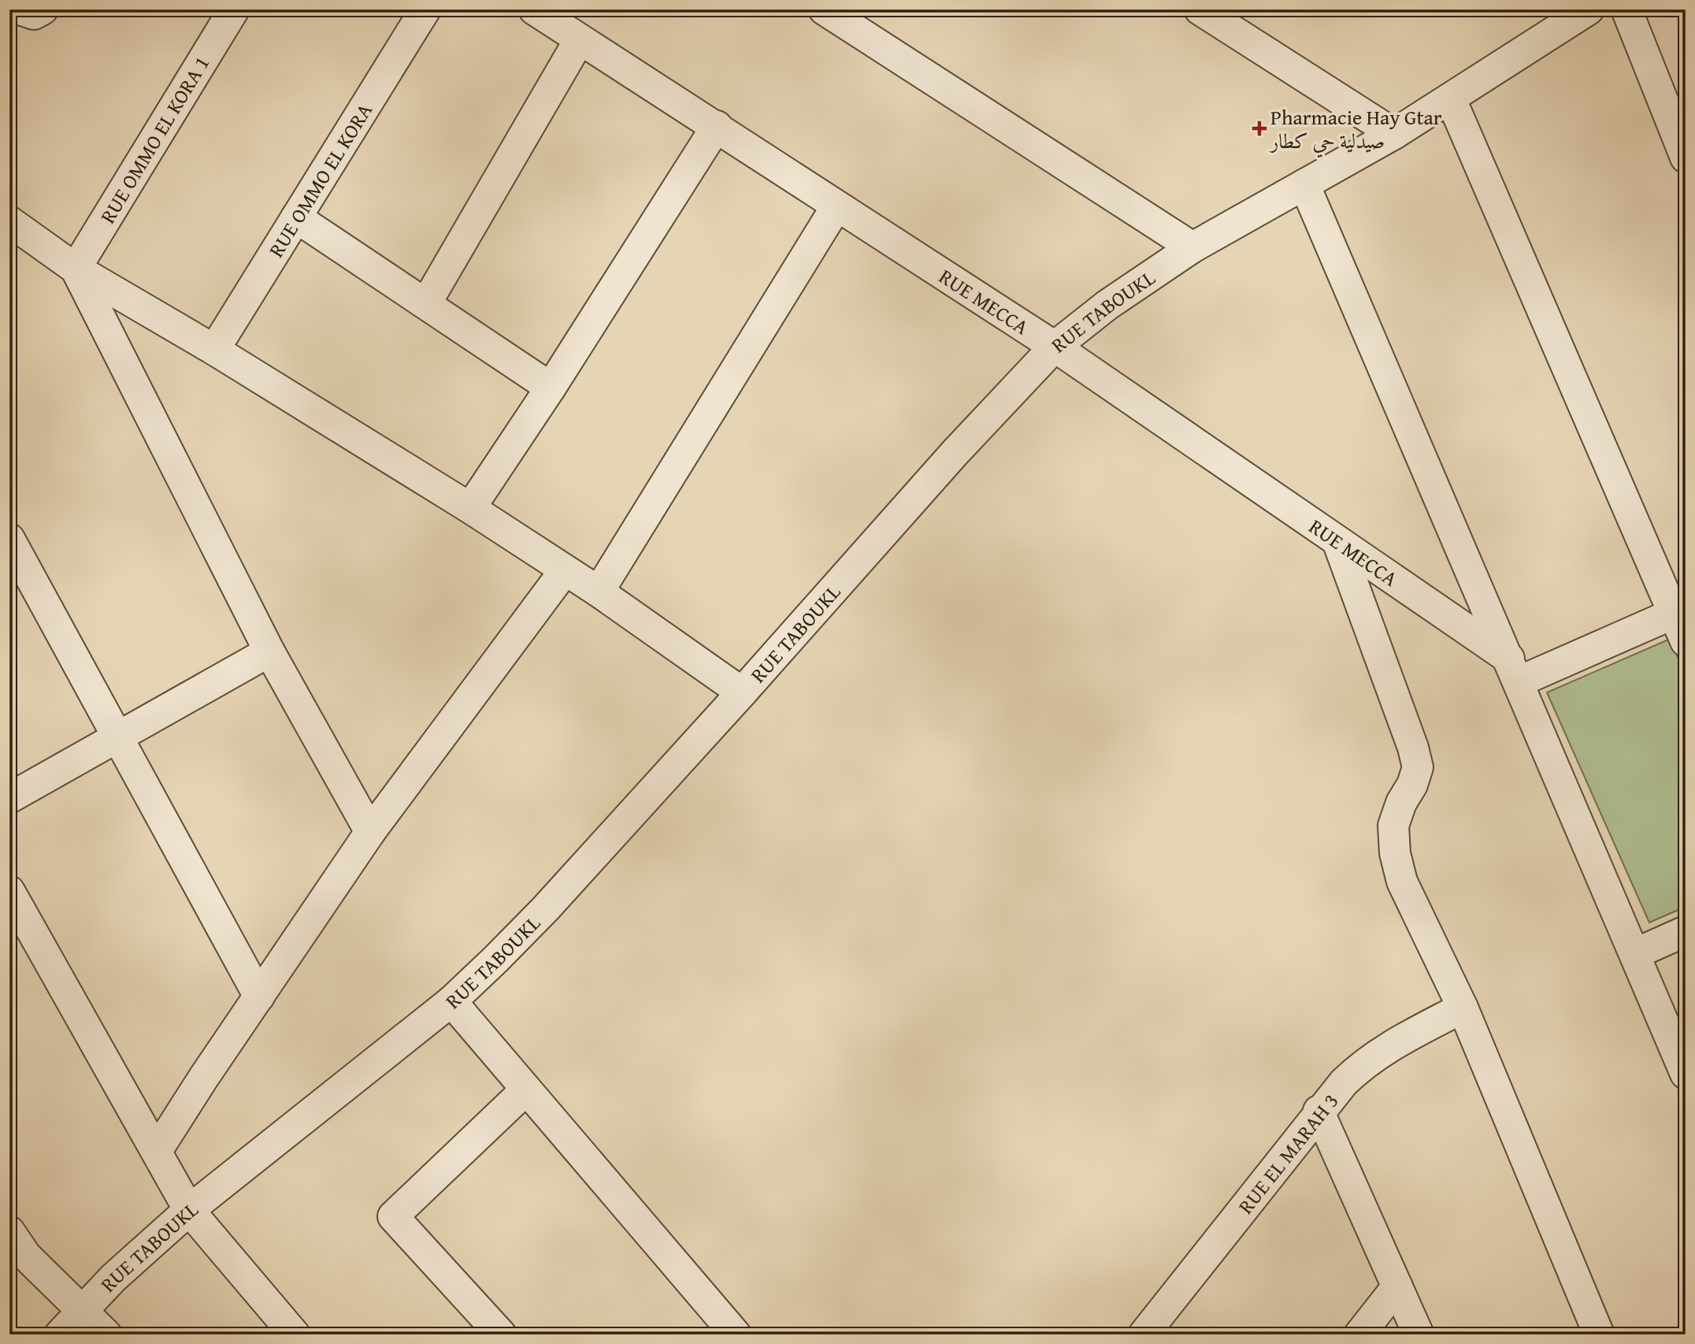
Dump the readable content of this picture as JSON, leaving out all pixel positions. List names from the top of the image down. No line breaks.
{"streets":{"street":["RUE OMMO EL KORA 1","RUE OMMO EL KORA","RUE MECCA","RUE TABOUKL","RUE EL MARAH 3"]},"crossings":[["RUE MECCA","RUE TABOUKL"]],"places":{"health":["Pharmacie Hay Gtar صيدلية حي كطار"]}}
